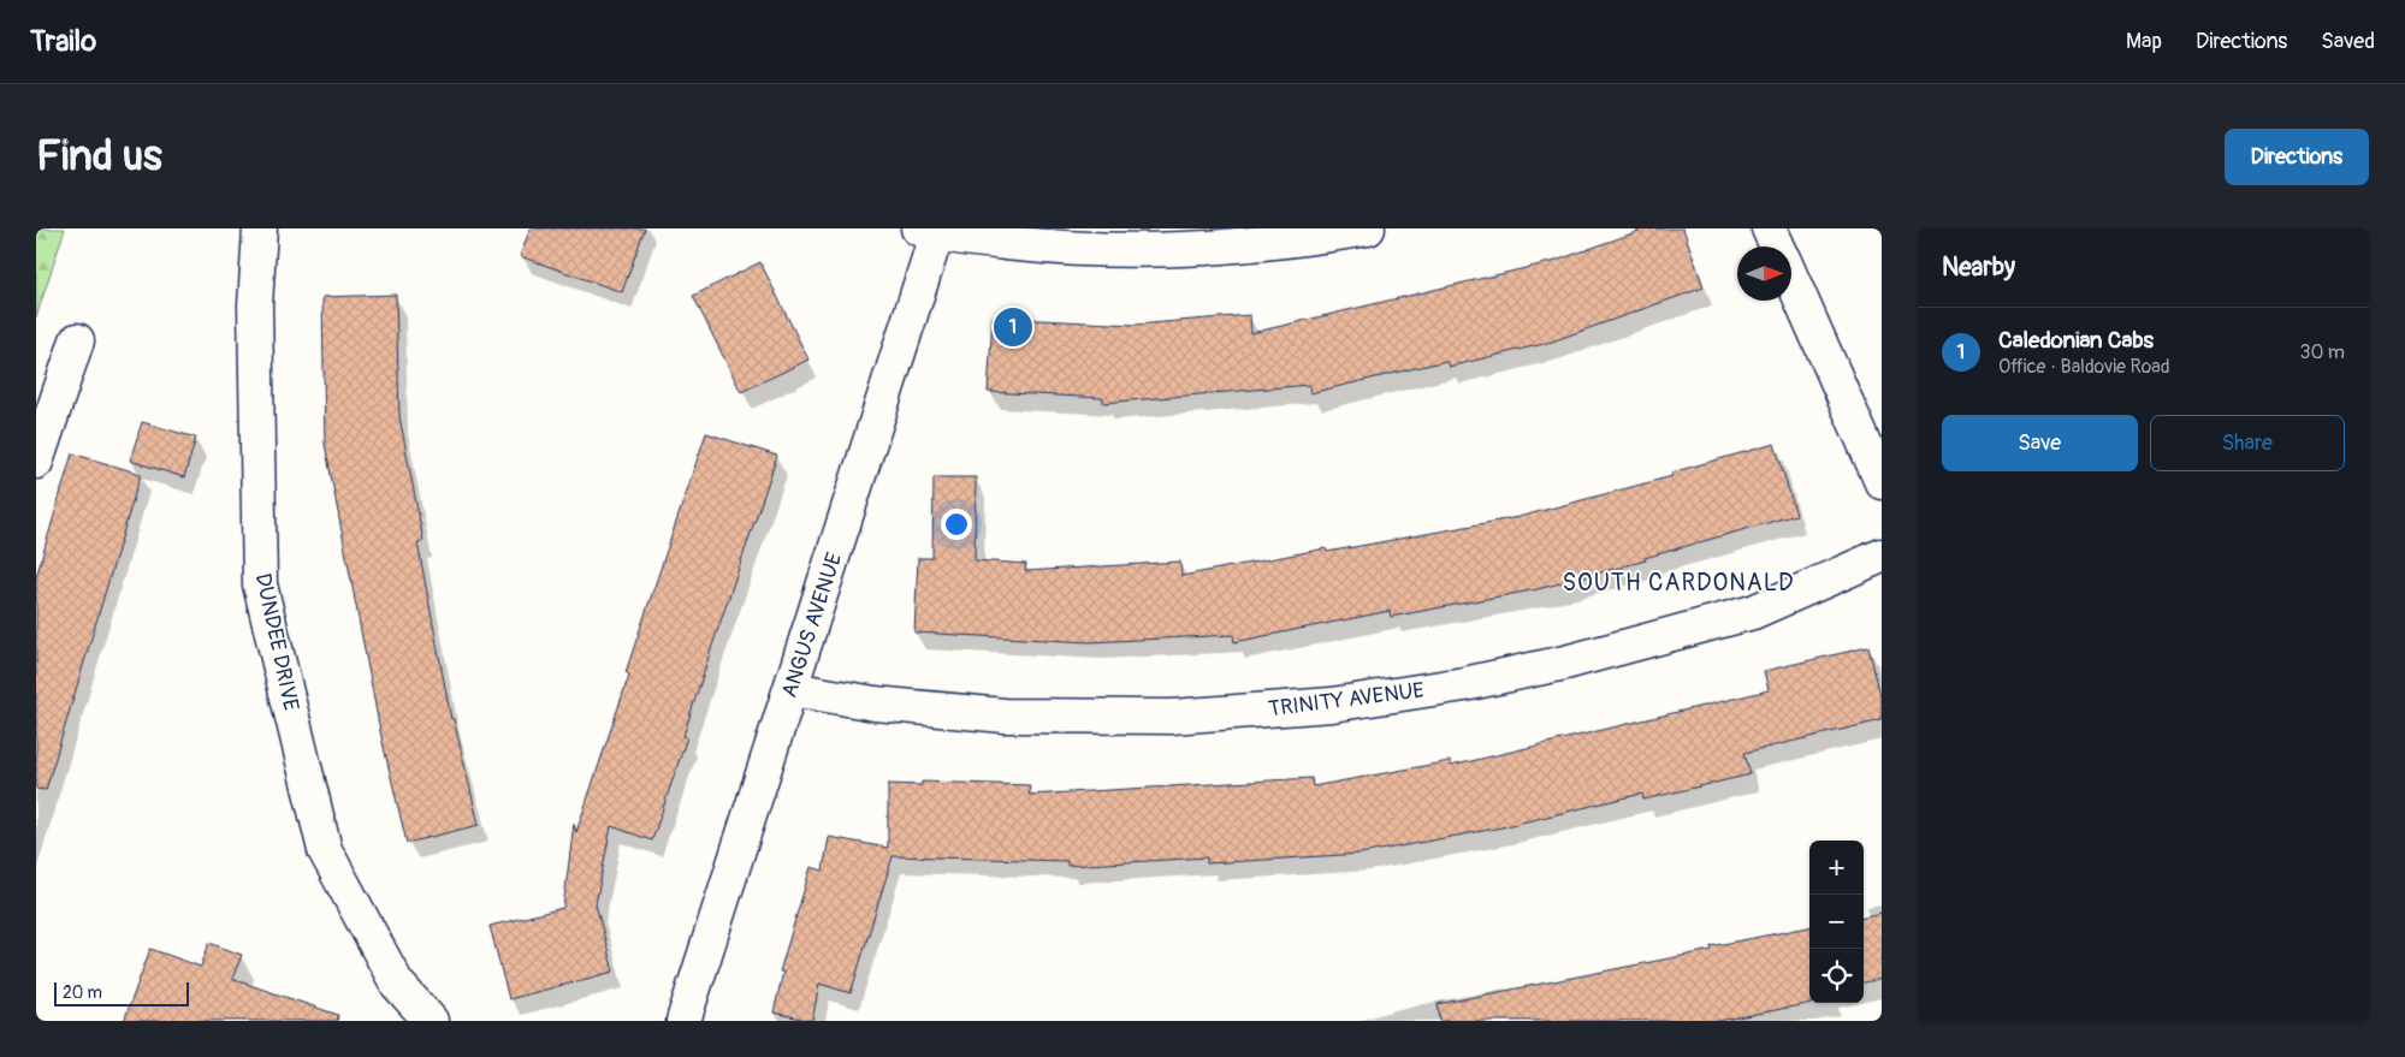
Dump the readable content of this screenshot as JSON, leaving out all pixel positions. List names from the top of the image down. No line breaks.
{"streets":{"street":["ANGUS AVENUE","DUNDEE DRIVE","TRINITY AVENUE"]},"crossings":[["ANGUS AVENUE","TRINITY AVENUE"]],"districts":["SOUTH CARDONALD"],"scale_bar":"20 m","north":"right","page":{"header":"Trailo","nav":["Map","Directions","Saved"],"buttons":["Directions",["Save","Share"]],"title":"Find us","heading":"Nearby","pins":"1","list":[{"mark":"1","name":"Caledonian Cabs","note":"Office · Baldovie Road","value":"30 m"}],"map_buttons":["+","−"],"scale":"20 m"}}
